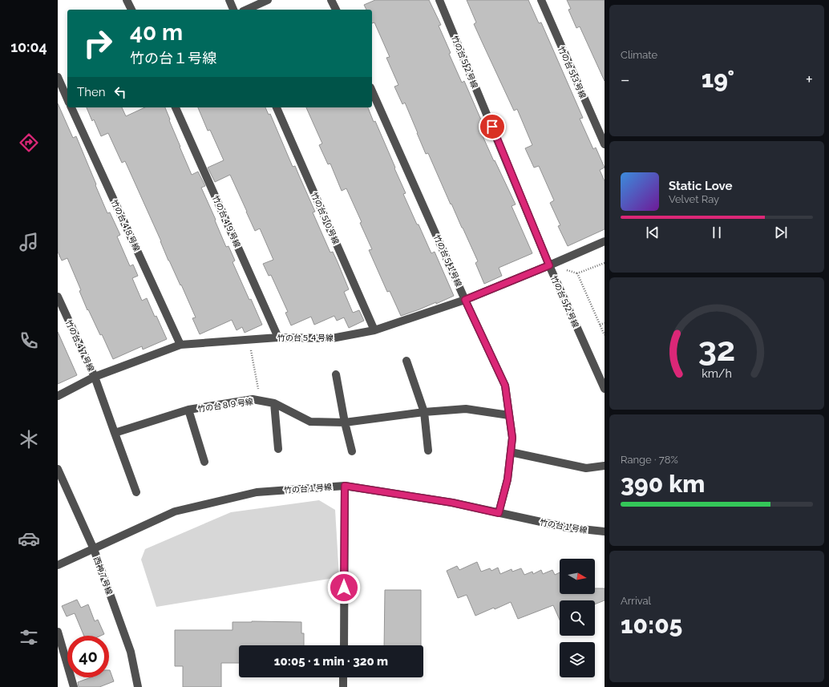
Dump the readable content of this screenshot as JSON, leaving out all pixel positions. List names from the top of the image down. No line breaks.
{"streets":{"street":["竹の台５２号線","竹の台５３号線","竹の台５０号線","竹の台４９号線","竹の台４８号線","竹の台５１号線","竹の台５４号線","竹の台４７号線","竹の台８９号線","竹の台１号線","西神７号線"]},"crossings":[["竹の台５２号線","竹の台５４号線"],["竹の台５０号線","竹の台５４号線"],["竹の台４９号線","竹の台５４号線"],["竹の台４８号線","竹の台５４号線"],["竹の台５１号線","竹の台５４号線"],["竹の台５１号線","竹の台８９号線"],["竹の台５１号線","竹の台１号線"],["竹の台５４号線","竹の台４７号線"],["竹の台１号線","西神７号線"]],"north":"right","page":{"tabs":"10:04","tile":["Climate",["Range · 78%","390 km"],["Arrival","10:05"]],"turn":["40 m","竹の台１号線"],"heat":["−","19°","+"],"then":"Then","song":["Static Love","Velvet Ray"],"limit":"40","trip":"10:05 · 1 min · 320 m","gauge":["32","km/h"]}}
